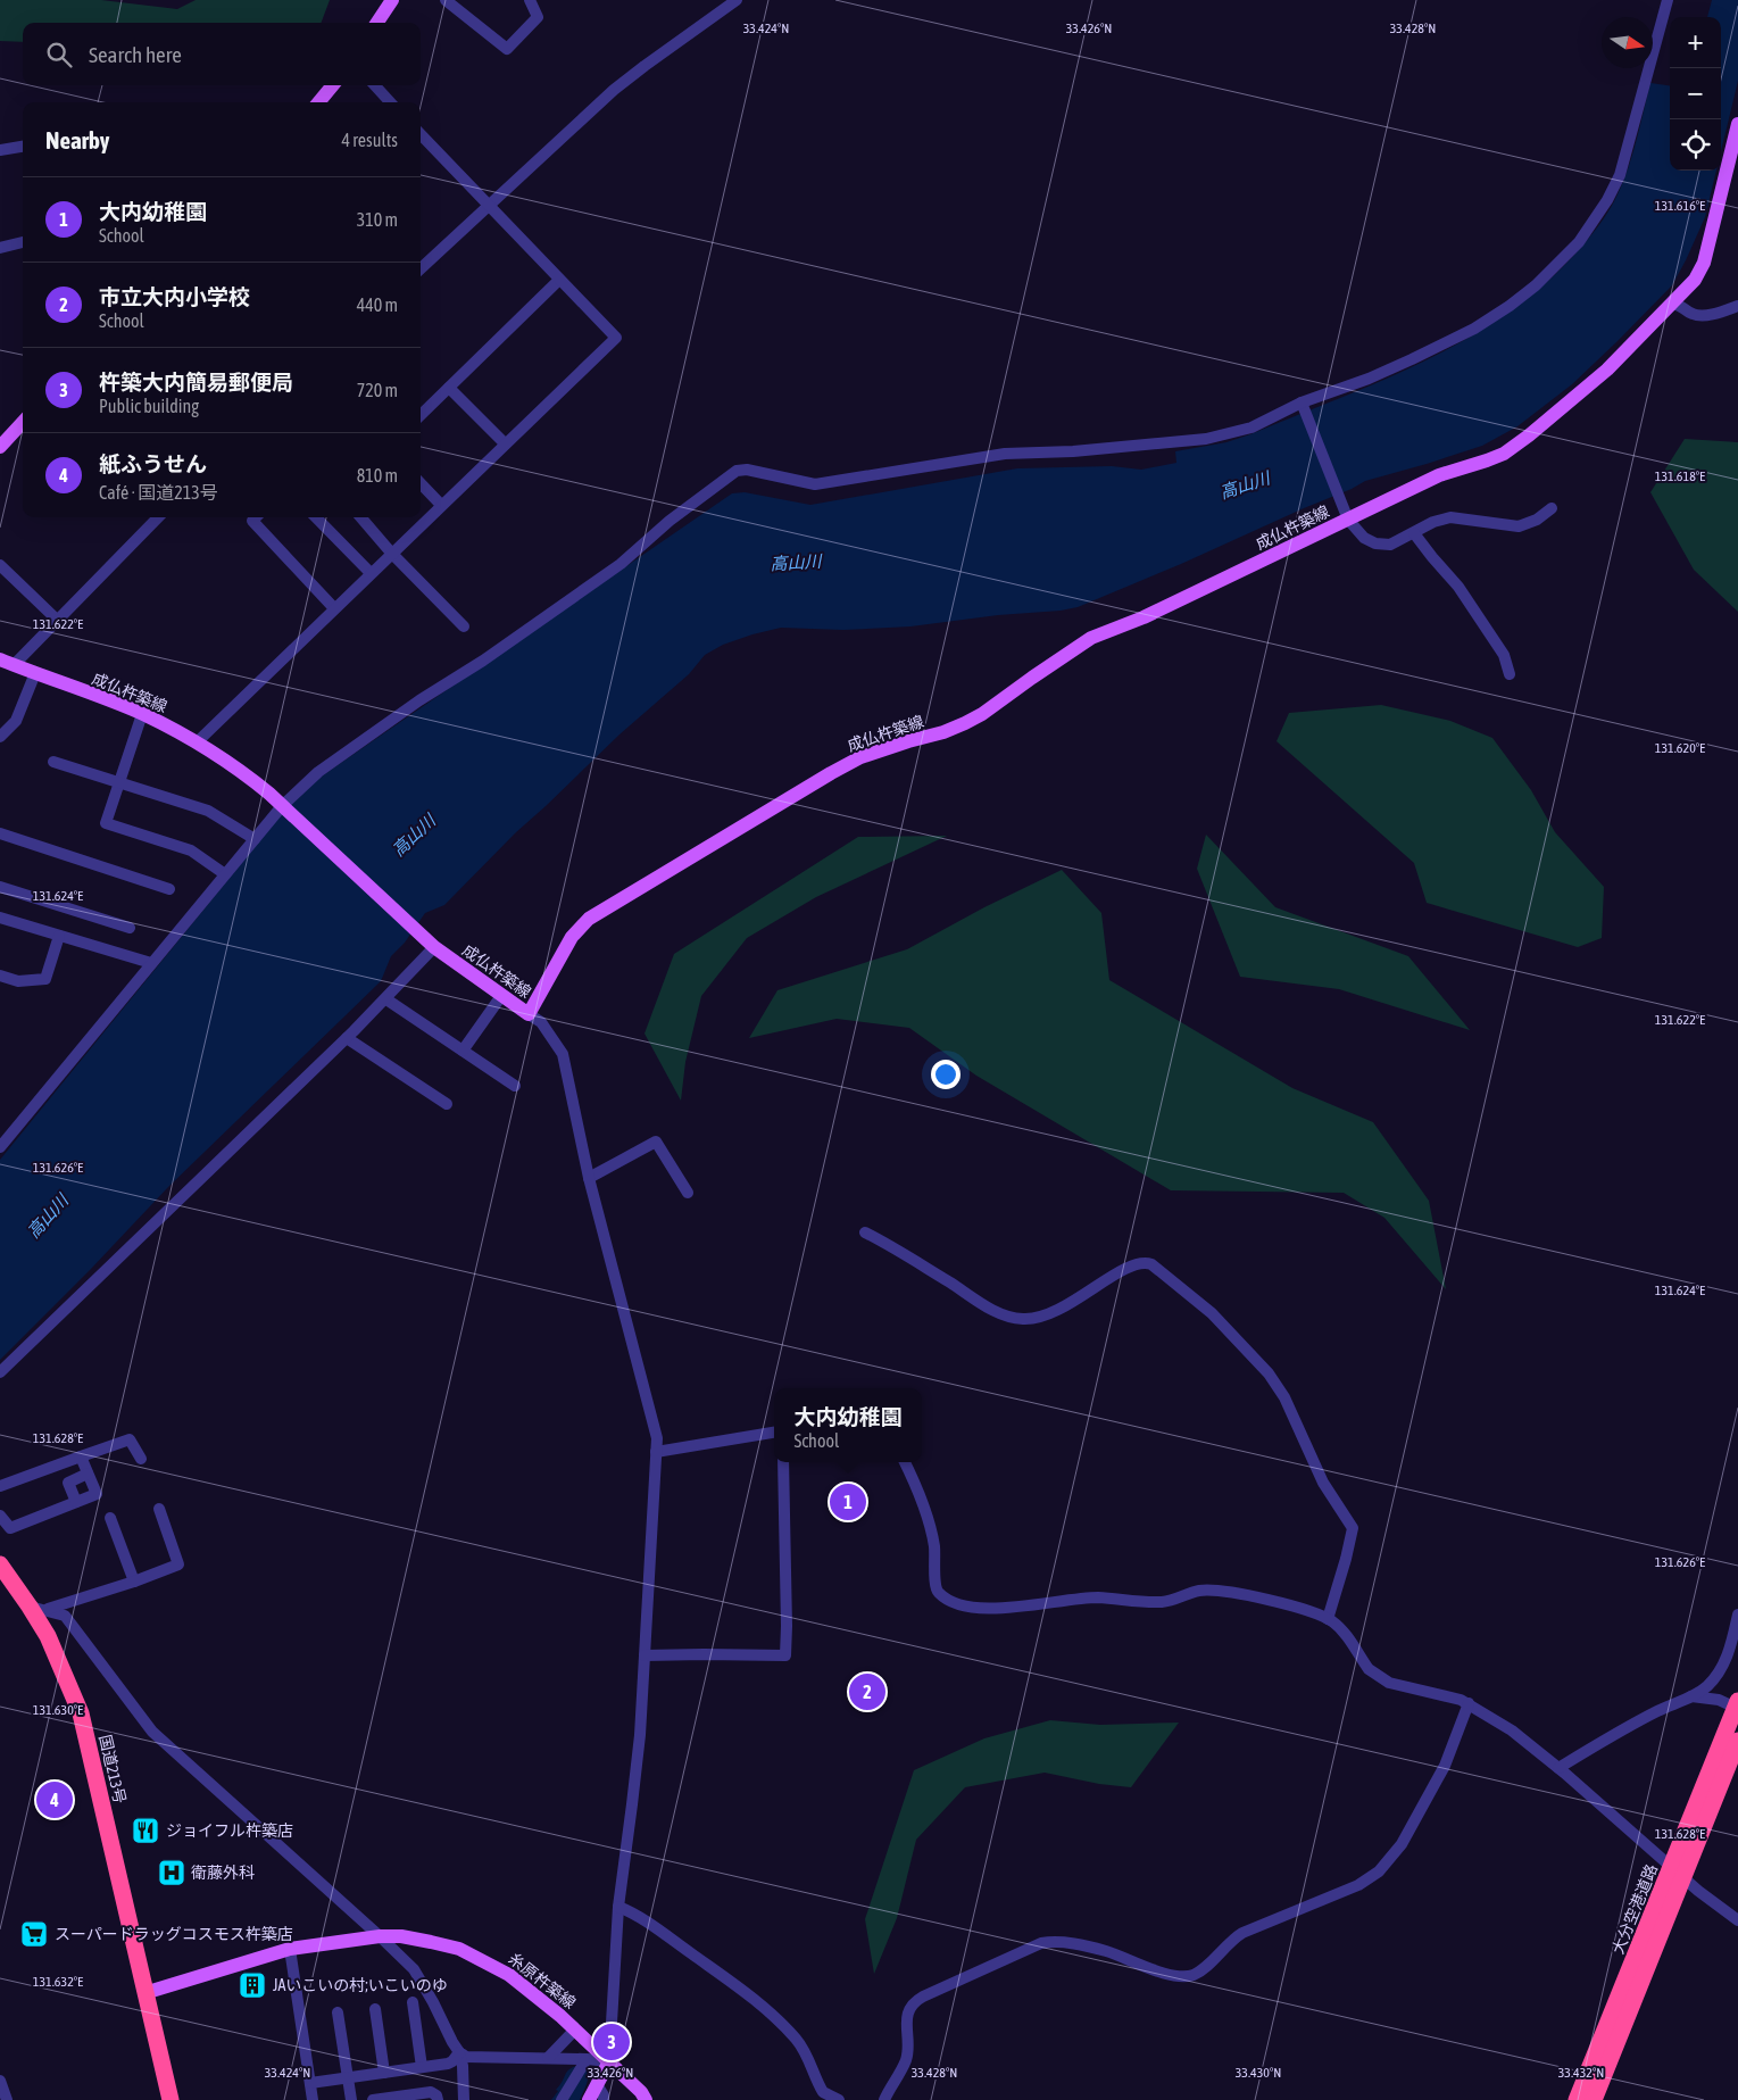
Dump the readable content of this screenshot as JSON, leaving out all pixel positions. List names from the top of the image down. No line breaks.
{"streets":{"highway":["国道213号","大分空港道路"],"main road":["成仏杵築線","糸原杵築線"]},"crossings":[["国道213号","糸原杵築線"]],"water":["高山川"],"places":{"restaurant":["ジョイフル杵築店"],"hospital":["衛藤外科"],"supermarket":["スーパードラッグコスモス杵築店"],"building":["JAいこいの村;いこいのゆ"]},"north":"right","page":{"map_buttons":["+","−"],"search":"Search here","heading":["Nearby","4 results"],"list":[{"mark":"1","name":"大内幼稚園","note":"School","value":"310 m"},{"mark":"2","name":"市立大内小学校","note":"School","value":"440 m"},{"mark":"3","name":"杵築大内簡易郵便局","note":"Public building","value":"720 m"},{"mark":"4","name":"紙ふうせん","note":"Café · 国道213号","value":"810 m"}],"popup":["大内幼稚園","School"],"pins":["1","2","4","3"]},"coordinates":["33.424°N","33.426°N","33.428°N","131.616°E","131.618°E","131.622°E","131.620°E","131.624°E","131.626°E","131.628°E","131.630°E","131.632°E","33.430°N","33.432°N"]}
